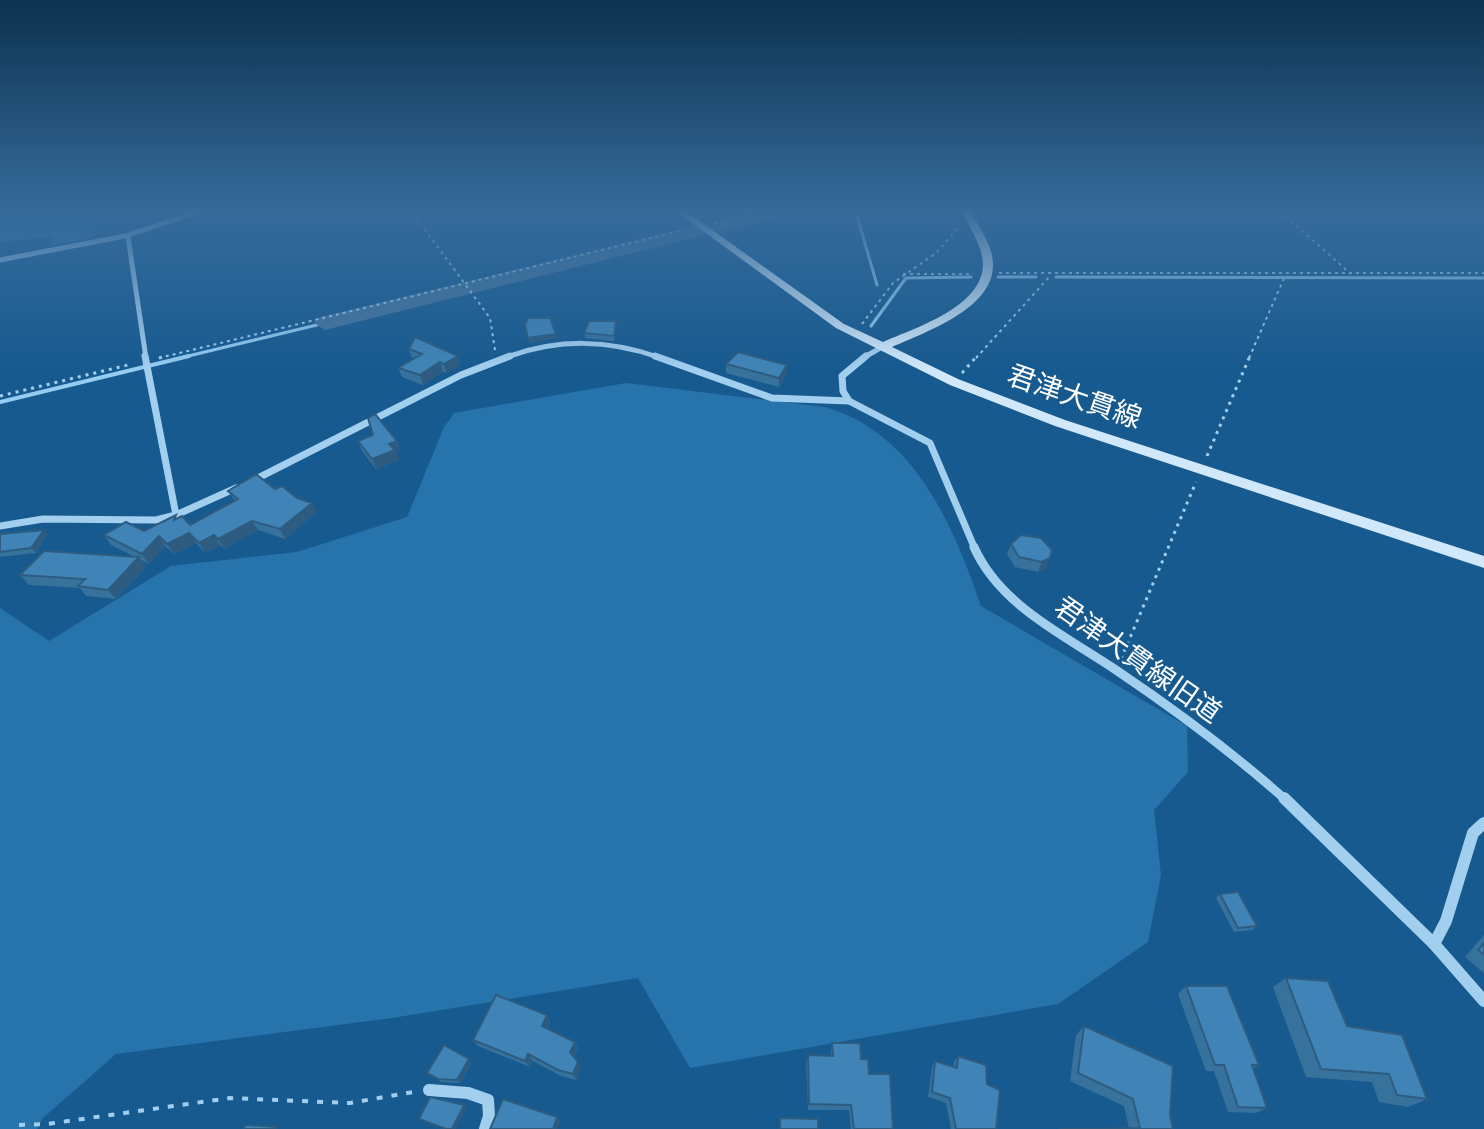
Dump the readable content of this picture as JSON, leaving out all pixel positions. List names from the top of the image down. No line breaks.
{"streets":{"main road":["君津大貫線"],"street":["君津大貫線旧道"]}}
